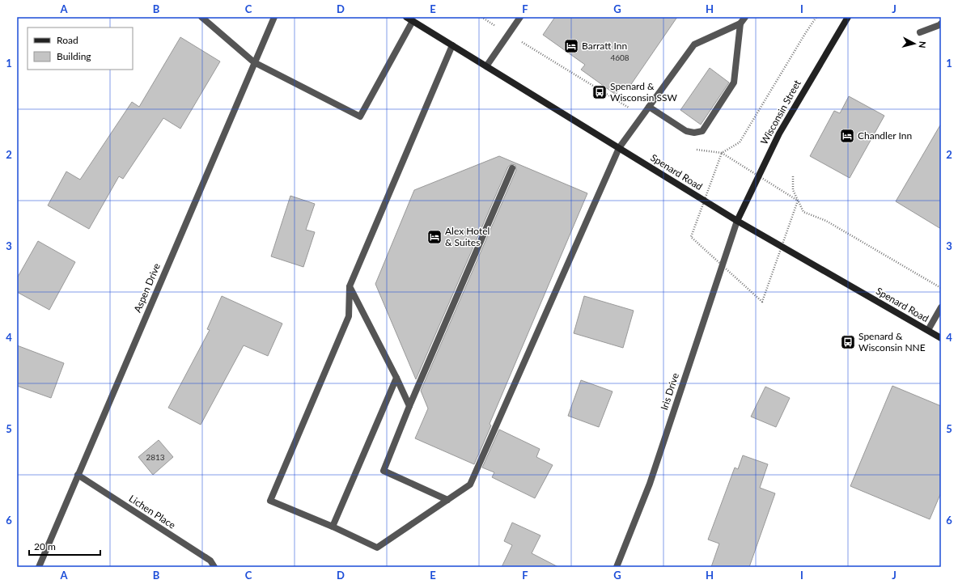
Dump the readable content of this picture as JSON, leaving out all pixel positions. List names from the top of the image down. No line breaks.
{"streets":{"main road":["Wisconsin Street","Spenard Road"],"street":["Aspen Drive","Iris Drive","Lichen Place"]},"crossings":[["Wisconsin Street","Spenard Road"],["Wisconsin Street","Iris Drive"],["Spenard Road","Iris Drive"],["Aspen Drive","Lichen Place"]],"places":{"hotel":["Barratt Inn","Chandler Inn","Alex Hotel & Suites"],"bus stop":["Spenard & Wisconsin SSW","Spenard & Wisconsin NNE"]},"house_numbers":["4608","2813"],"legend":["Road","Building"],"scale_bar":"20 m","north":"right","grid":{"columns":["A","B","C","D","E","F","G","H","I","J"],"rows":["1","2","3","4","5","6"]}}
